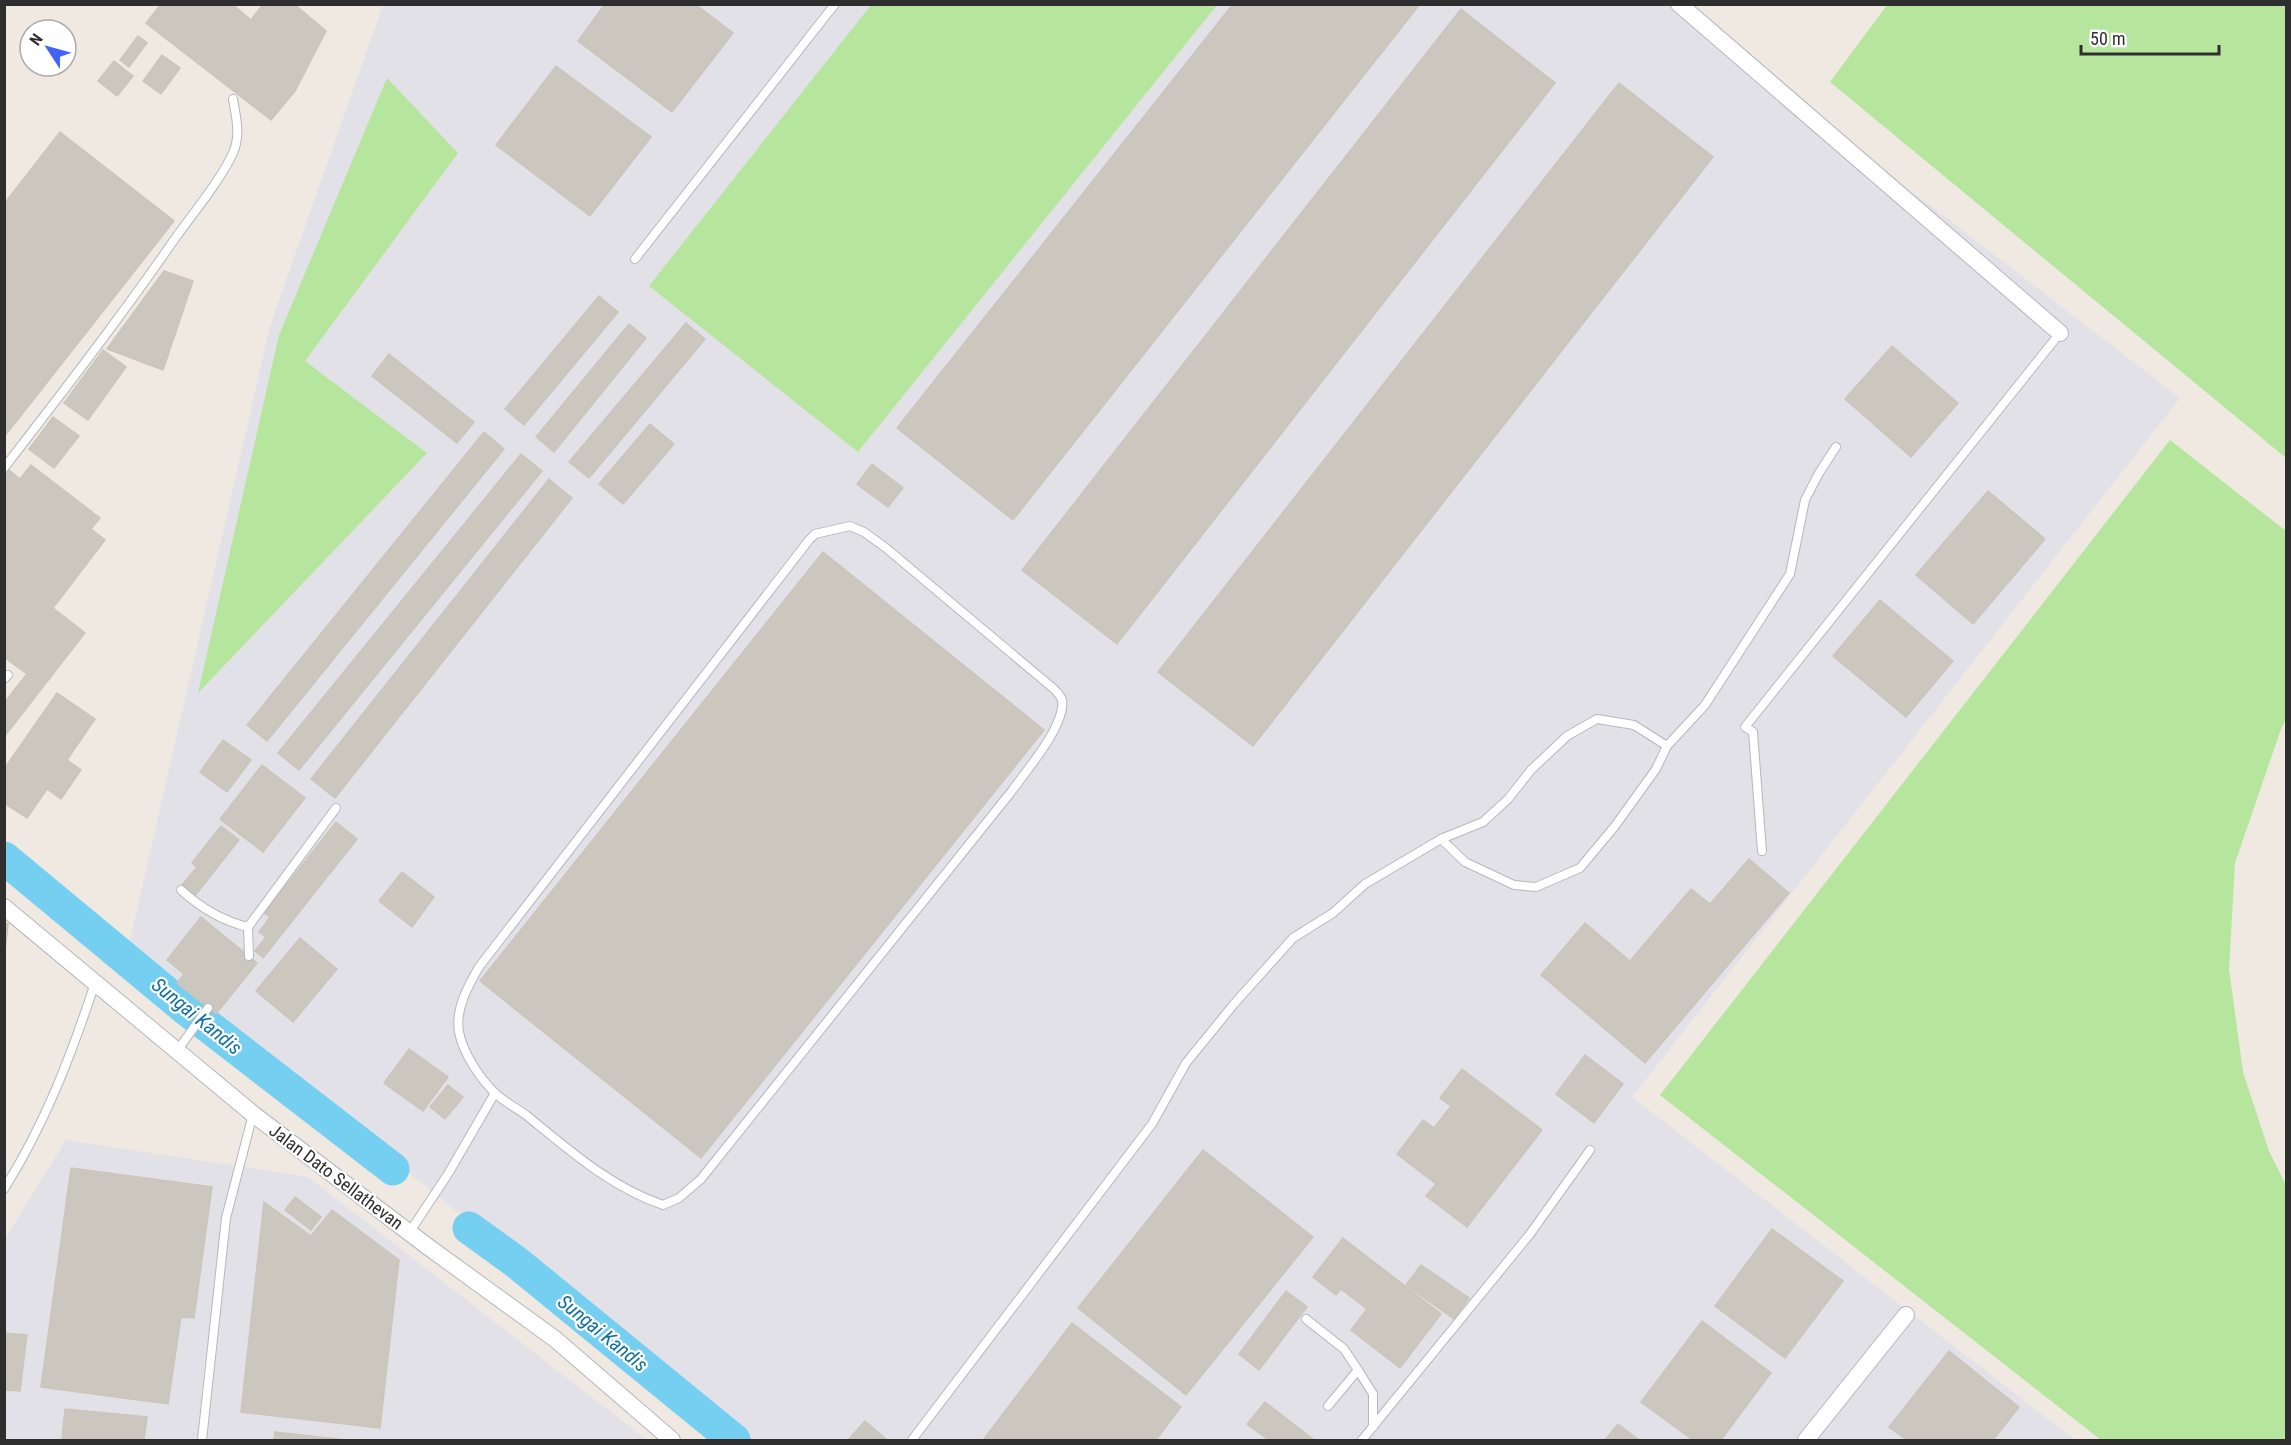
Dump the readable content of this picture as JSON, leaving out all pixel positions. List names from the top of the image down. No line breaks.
{"streets":{"street":["Jalan Dato Sellathevan"]},"water":["Sungai Kandis"],"scale_bar":"50 m","north":"top left"}
